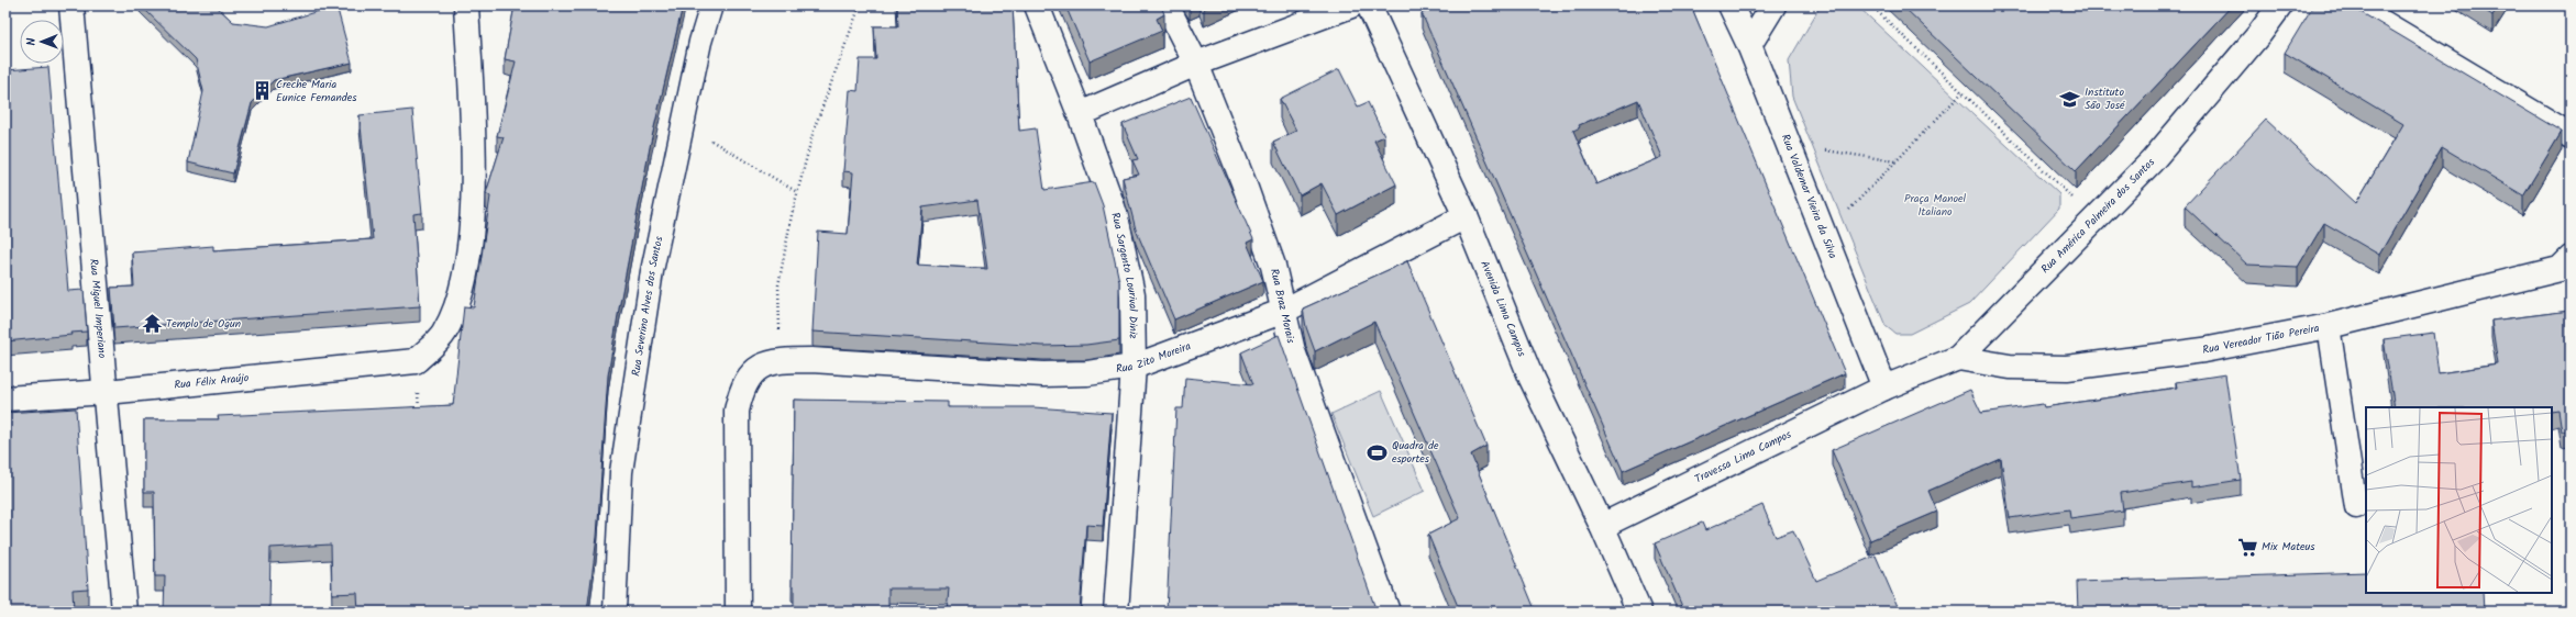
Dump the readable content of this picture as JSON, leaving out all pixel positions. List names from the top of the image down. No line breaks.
{"streets":{"street":["Rua Valdemar Vieira da Silva","Rua América Palmeira dos Santos","Rua Sargento Lourival Diniz","Rua Braz Morais","Rua Miguel Imperiano","Avenida Lima Campos","Rua Vereador Tião Pereira","Rua Zito Moreira","Rua Félix Araújo","Travessa Lima Campos"],"lane":["Rua Severino Alves dos Santos"]},"crossings":[["Rua Valdemar Vieira da Silva","Rua América Palmeira dos Santos"],["Rua Valdemar Vieira da Silva","Travessa Lima Campos"],["Rua América Palmeira dos Santos","Rua Vereador Tião Pereira"],["Rua América Palmeira dos Santos","Travessa Lima Campos"],["Rua Sargento Lourival Diniz","Rua Zito Moreira"],["Rua Braz Morais","Rua Zito Moreira"],["Rua Miguel Imperiano","Rua Félix Araújo"],["Avenida Lima Campos","Rua Zito Moreira"],["Avenida Lima Campos","Travessa Lima Campos"]],"parks":["Praça Manoel Italiano"],"places":{"building":["Creche Maria Eunice Fernandes"],"school or university":["Instituto São José"],"temple":["Templo de Ogun"],"sports":["Quadra de esportes"],"supermarket":["Mix Mateus"]},"north":"left"}
